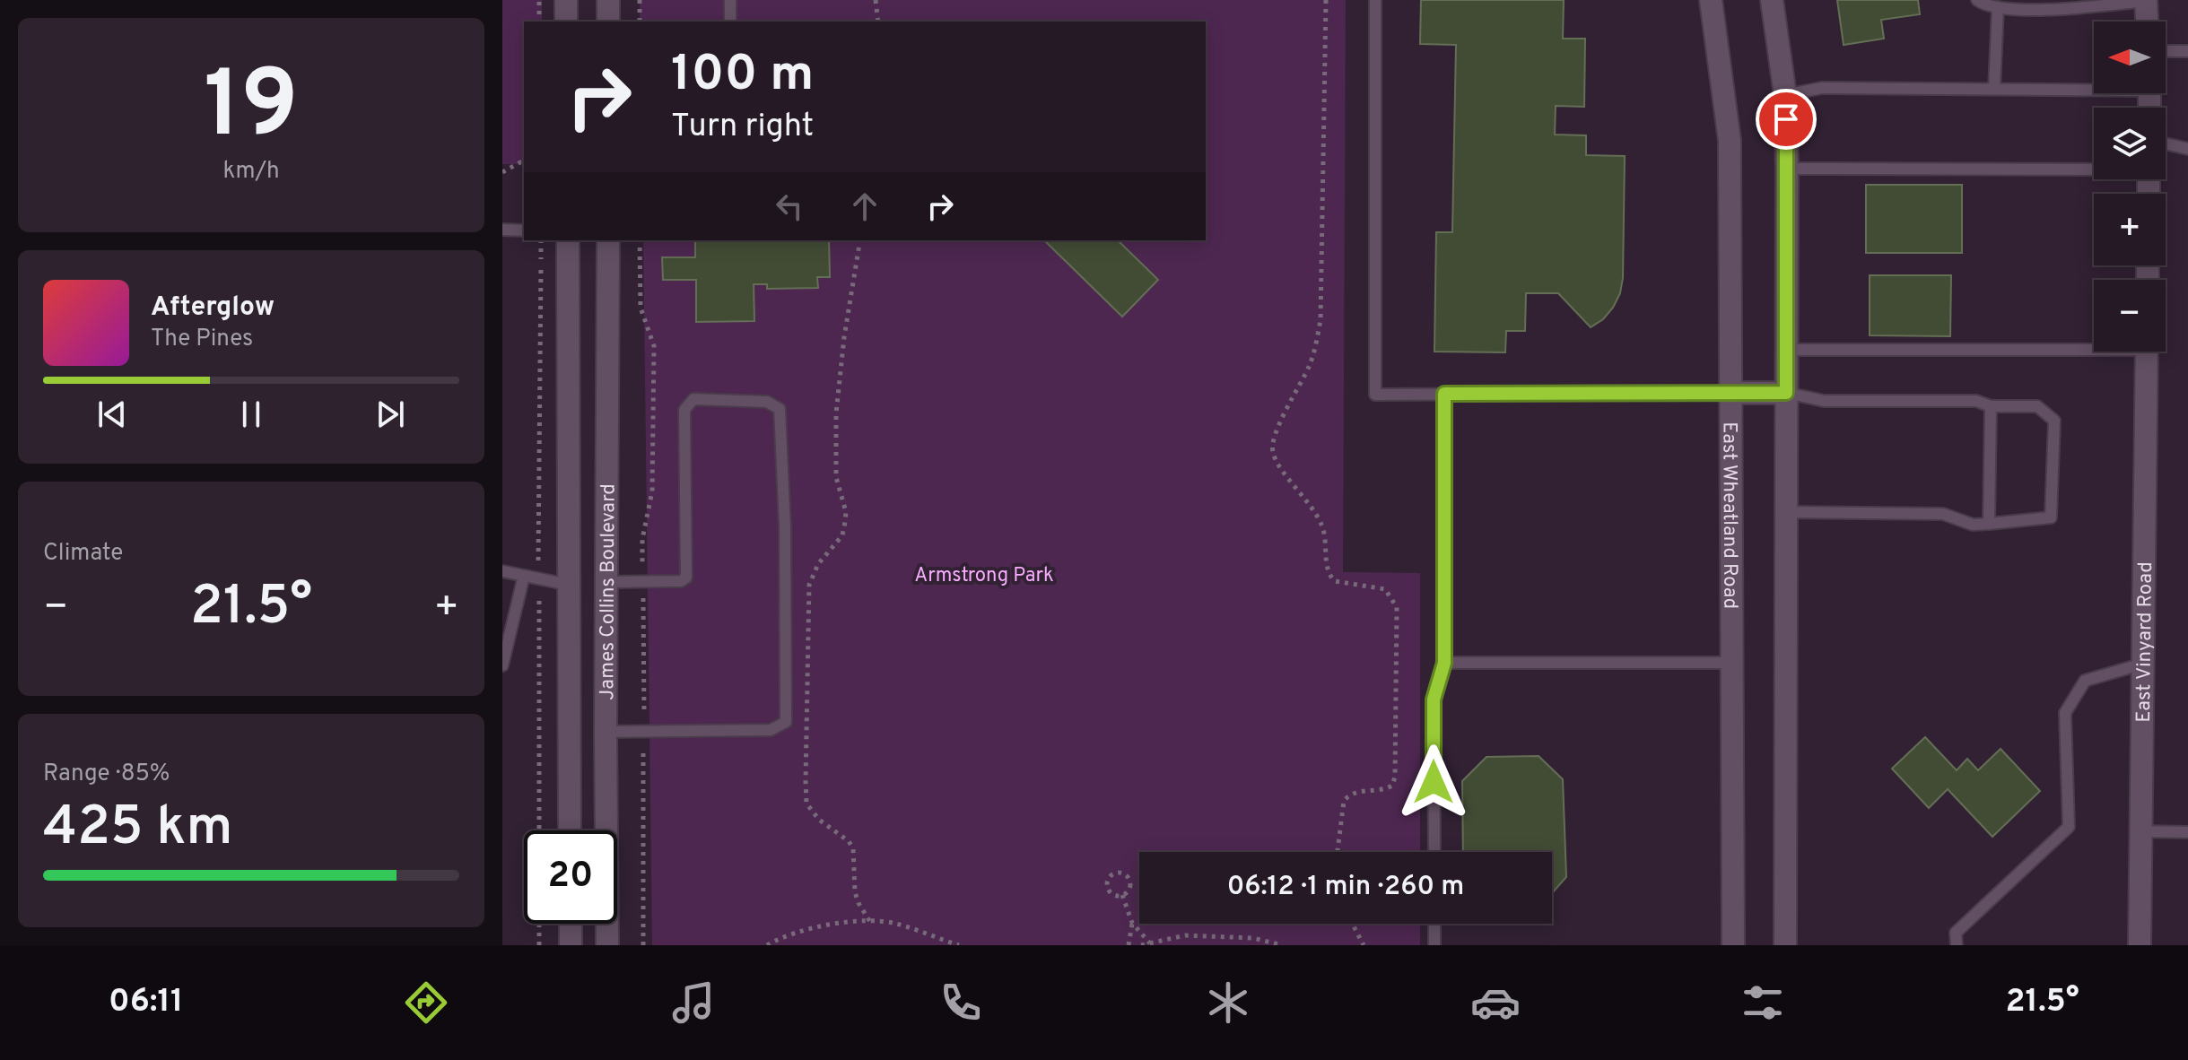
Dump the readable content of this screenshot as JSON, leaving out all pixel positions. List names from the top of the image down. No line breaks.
{"streets":{"street":["East Wheatland Road","James Collins Boulevard","East Vinyard Road"]},"parks":["Armstrong Park"],"north":"left","page":{"tile":[["19","km/h"],"Climate",["Range · 85%","425 km"]],"map_buttons":["+","−"],"turn":["100 m","Turn right"],"song":["Afterglow","The Pines"],"heat":["−","21.5°","+"],"limit":"20","trip":"06:12 · 1 min · 260 m","tabs":["06:11","21.5°"]}}
